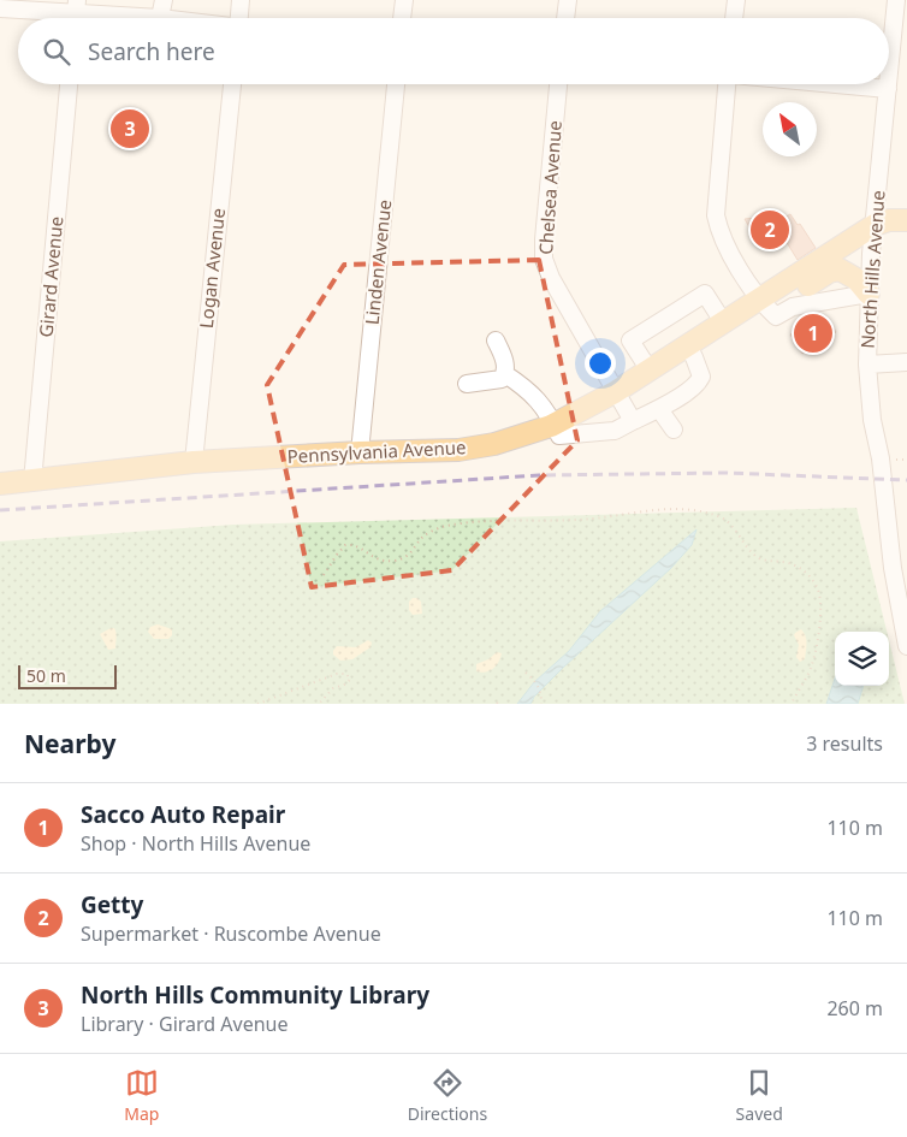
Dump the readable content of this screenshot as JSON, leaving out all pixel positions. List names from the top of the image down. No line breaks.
{"streets":{"main road":["Pennsylvania Avenue"],"street":["Chelsea Avenue","Linden Avenue","Logan Avenue","North Hills Avenue","Girard Avenue"]},"crossings":[["Chelsea Avenue","Pennsylvania Avenue"],["Linden Avenue","Pennsylvania Avenue"],["Logan Avenue","Pennsylvania Avenue"],["North Hills Avenue","Pennsylvania Avenue"],["Girard Avenue","Pennsylvania Avenue"]],"scale_bar":"50 m","north":"top left","page":{"search":"Search here","pins":["3","2","1"],"scale":"50 m","heading":["Nearby","3 results"],"list":[{"mark":"1","name":"Sacco Auto Repair","note":"Shop · North Hills Avenue","value":"110 m"},{"mark":"2","name":"Getty","note":"Supermarket · Ruscombe Avenue","value":"110 m"},{"mark":"3","name":"North Hills Community Library","note":"Library · Girard Avenue","value":"260 m"}],"nav":["Map","Directions","Saved"]}}
